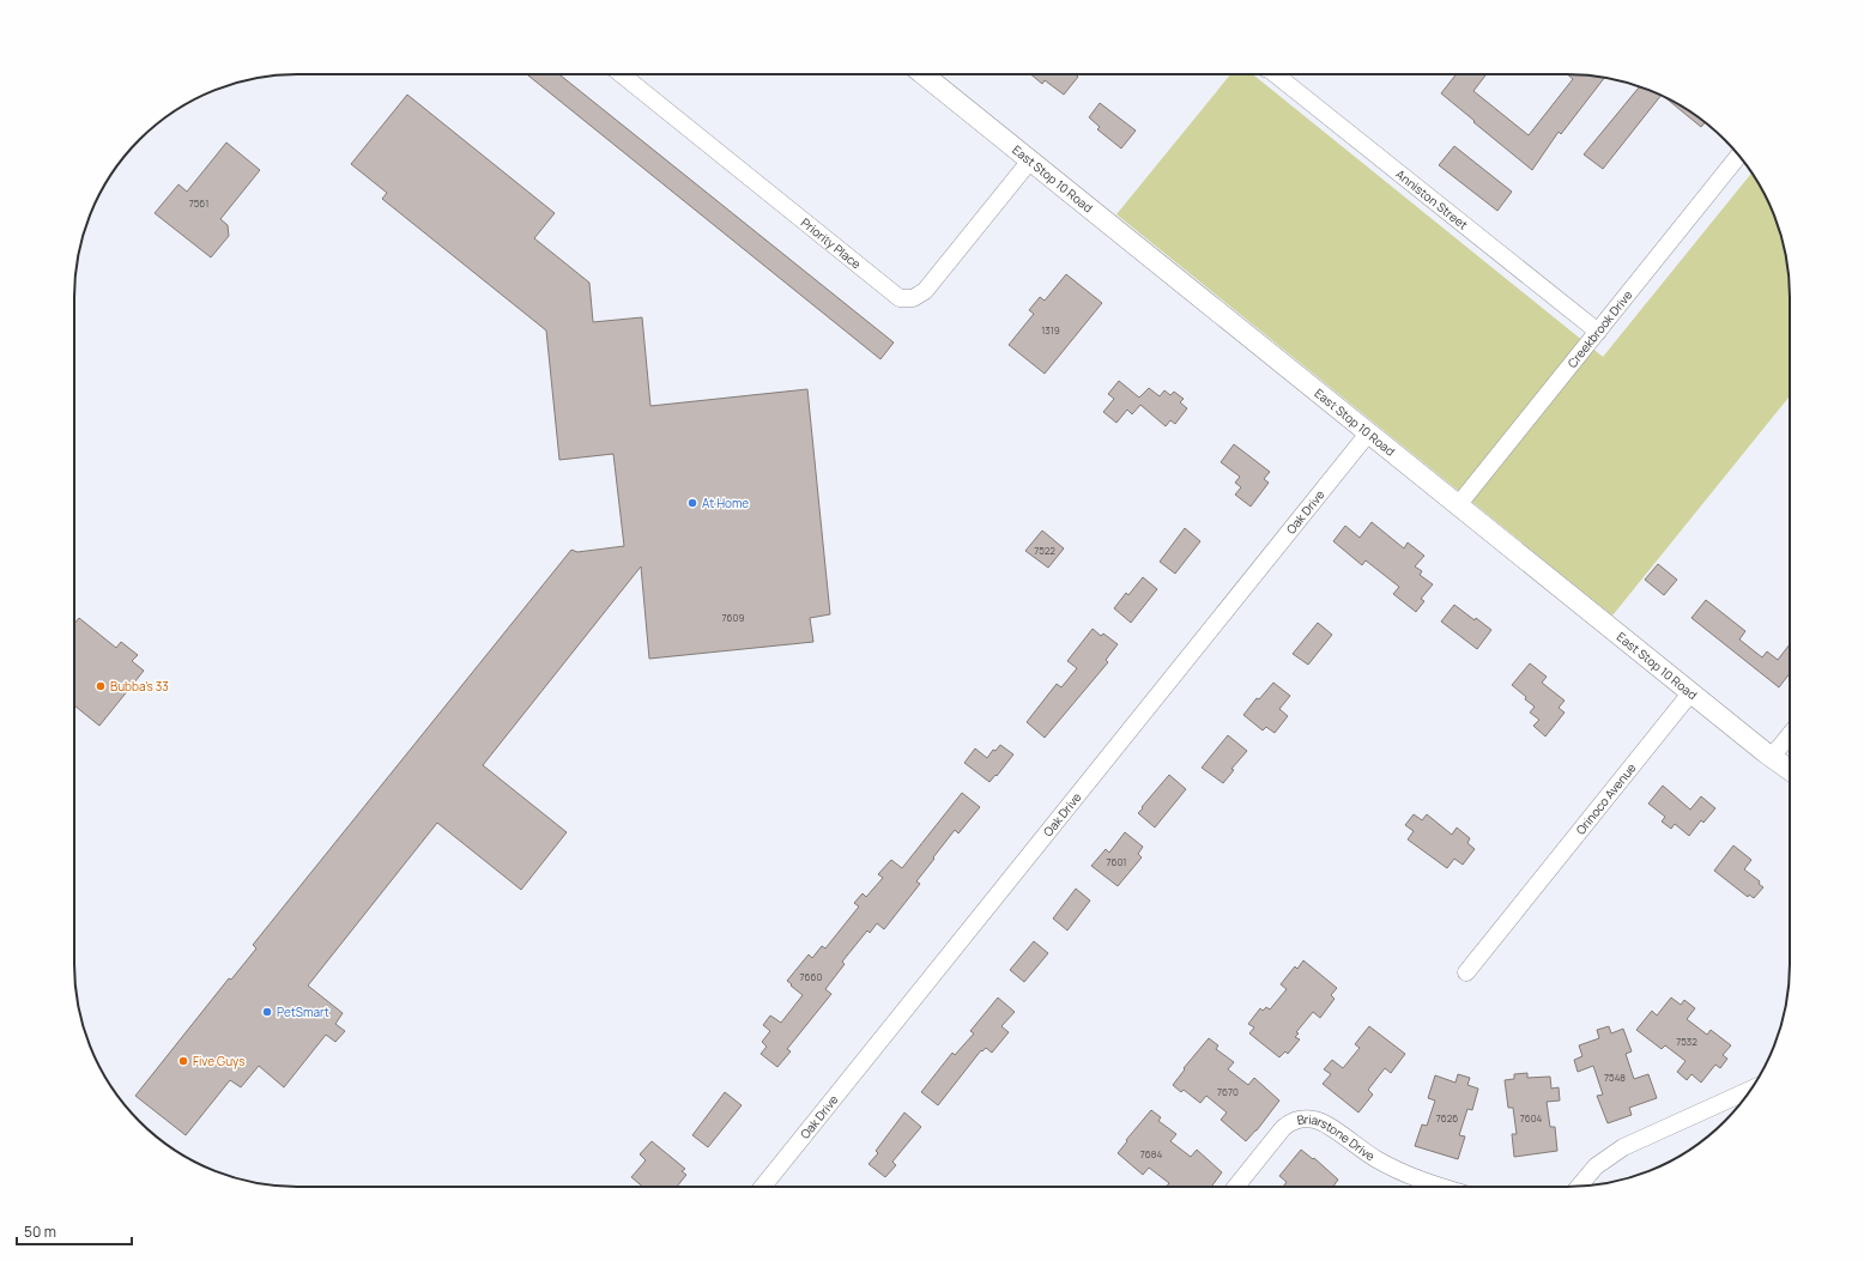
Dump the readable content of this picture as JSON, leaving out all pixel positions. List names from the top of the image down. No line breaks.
{"streets":{"street":["East Stop 10 Road","Anniston Street","Priority Place","Creekbrook Drive","Oak Drive","Orinoco Avenue","Briarstone Drive"]},"crossings":[["East Stop 10 Road","Priority Place"],["East Stop 10 Road","Creekbrook Drive"],["East Stop 10 Road","Oak Drive"],["East Stop 10 Road","Orinoco Avenue"],["Anniston Street","Creekbrook Drive"]],"places":["At Home","Bubba's 33","PetSmart","Five Guys"],"house_numbers":["7561","1319","7522","7609","7601","7660","7532","7548","7670","7626","7604","7684"],"scale_bar":"50 m"}
